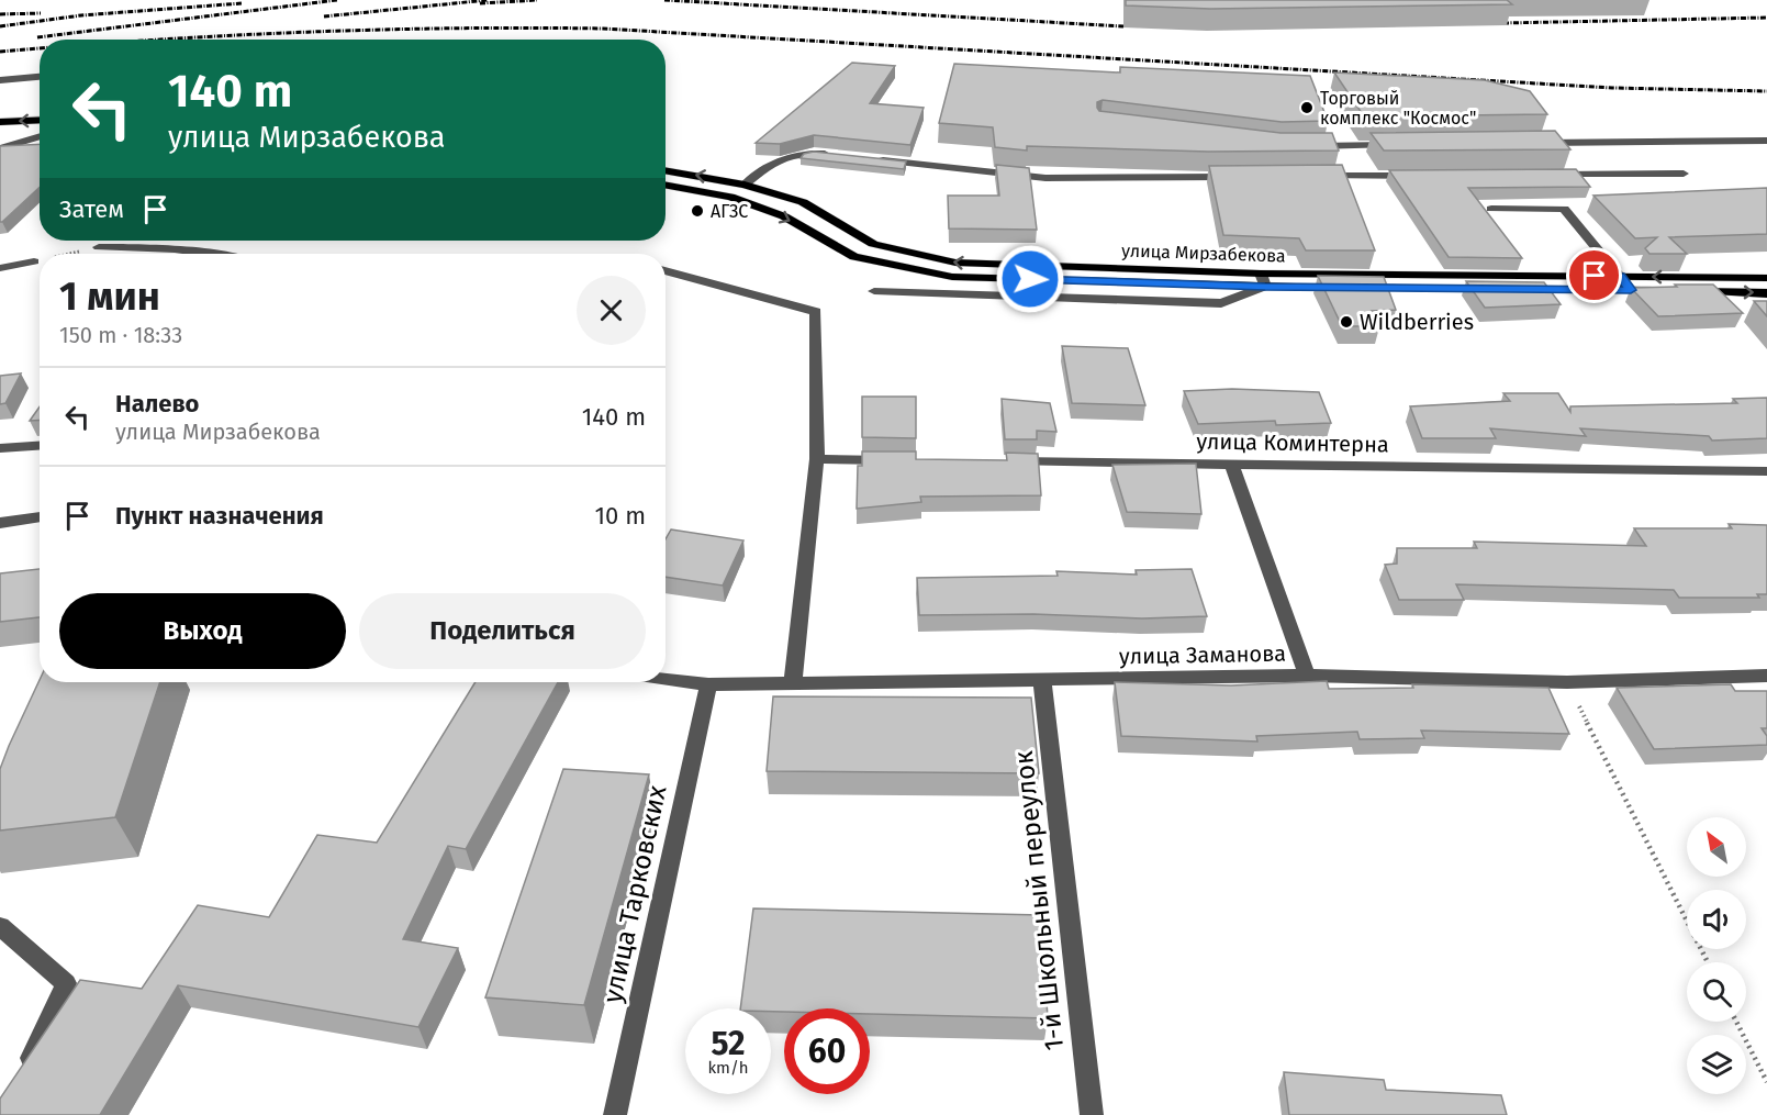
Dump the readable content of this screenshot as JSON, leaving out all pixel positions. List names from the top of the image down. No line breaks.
{"streets":{"main road":["улица Мирзабекова"],"street":["улица Коминтерна","улица Заманова","улица Тарковских","1-й Школьный переулок"]},"crossings":[["улица Заманова","улица Тарковских"],["улица Заманова","1-й Школьный переулок"]],"places":["Торговый комплекс \"Космос\"","АГЗС","Wildberries"],"north":"top left","page":{"turn":["140 m","улица Мирзабекова"],"then":"Затем","heading":["1 мин","150 m · 18:33"],"list":[{"name":"Налево","note":"улица Мирзабекова","value":"140 m"},{"name":"Пункт назначения","value":"10 m"}],"buttons":["Выход","Поделиться"],"speed":"52 km/h","limit":"60"}}
